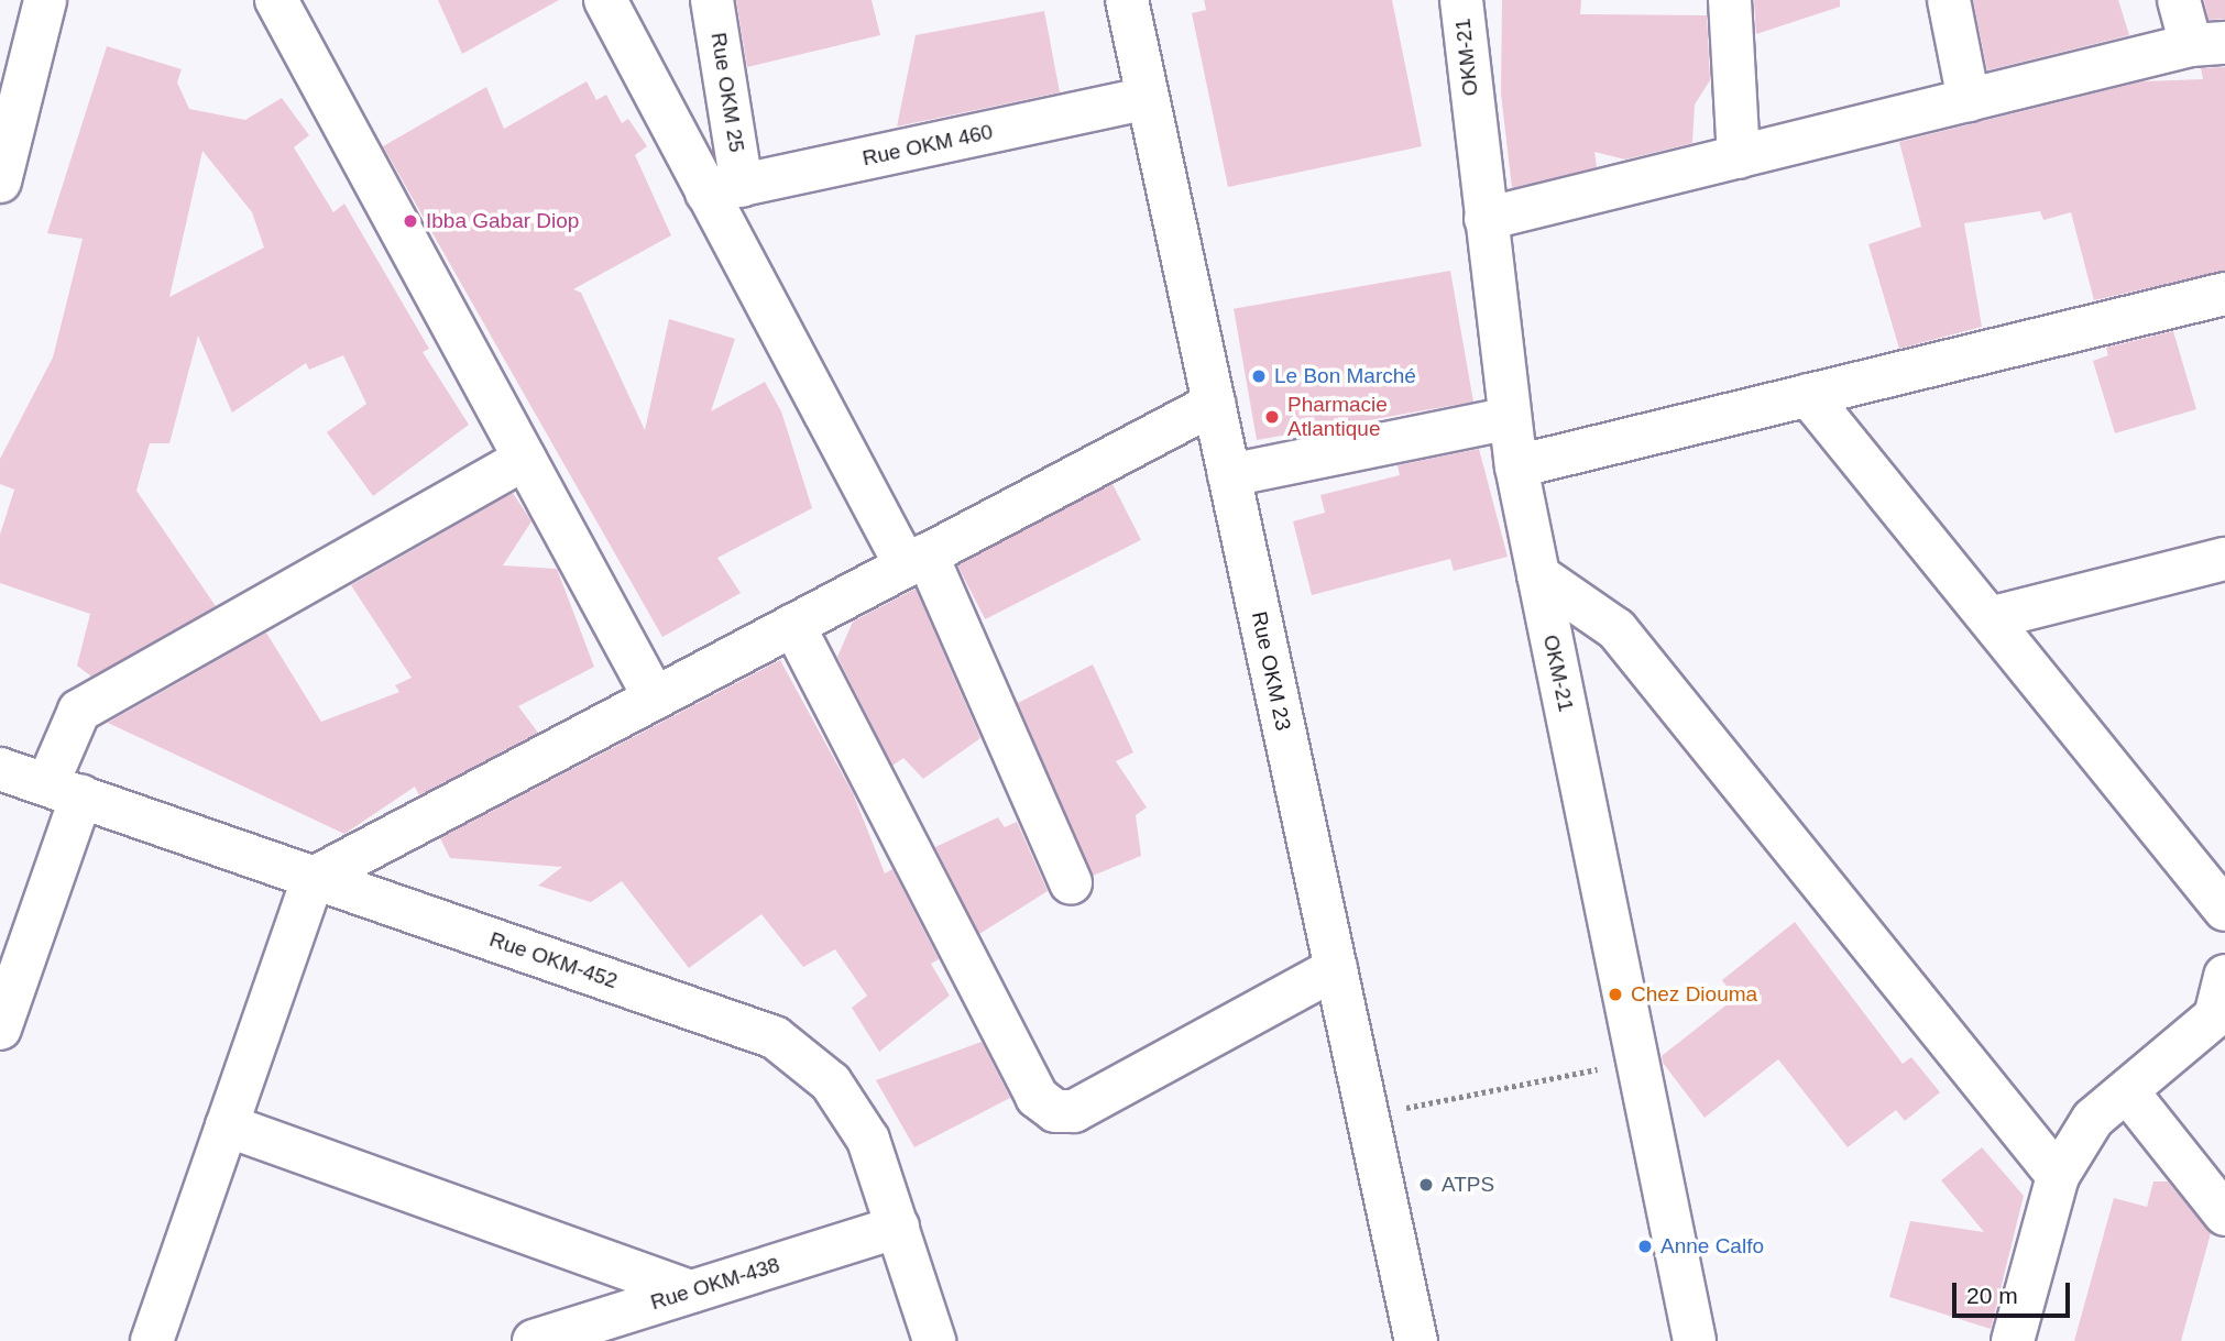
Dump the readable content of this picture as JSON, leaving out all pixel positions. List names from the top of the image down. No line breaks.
{"streets":{"street":["OKM-21","Rue OKM 25","Rue OKM 460","Rue OKM 23","Rue OKM-452","Rue OKM-438"]},"crossings":[["Rue OKM 25","Rue OKM 460"],["Rue OKM 460","Rue OKM 23"],["Rue OKM-452","Rue OKM-438"]],"places":["Ibba Gabar Diop","Le Bon Marché","Pharmacie Atlantique","Chez Diouma","ATPS","Anne Calfo"],"scale_bar":"20 m"}
